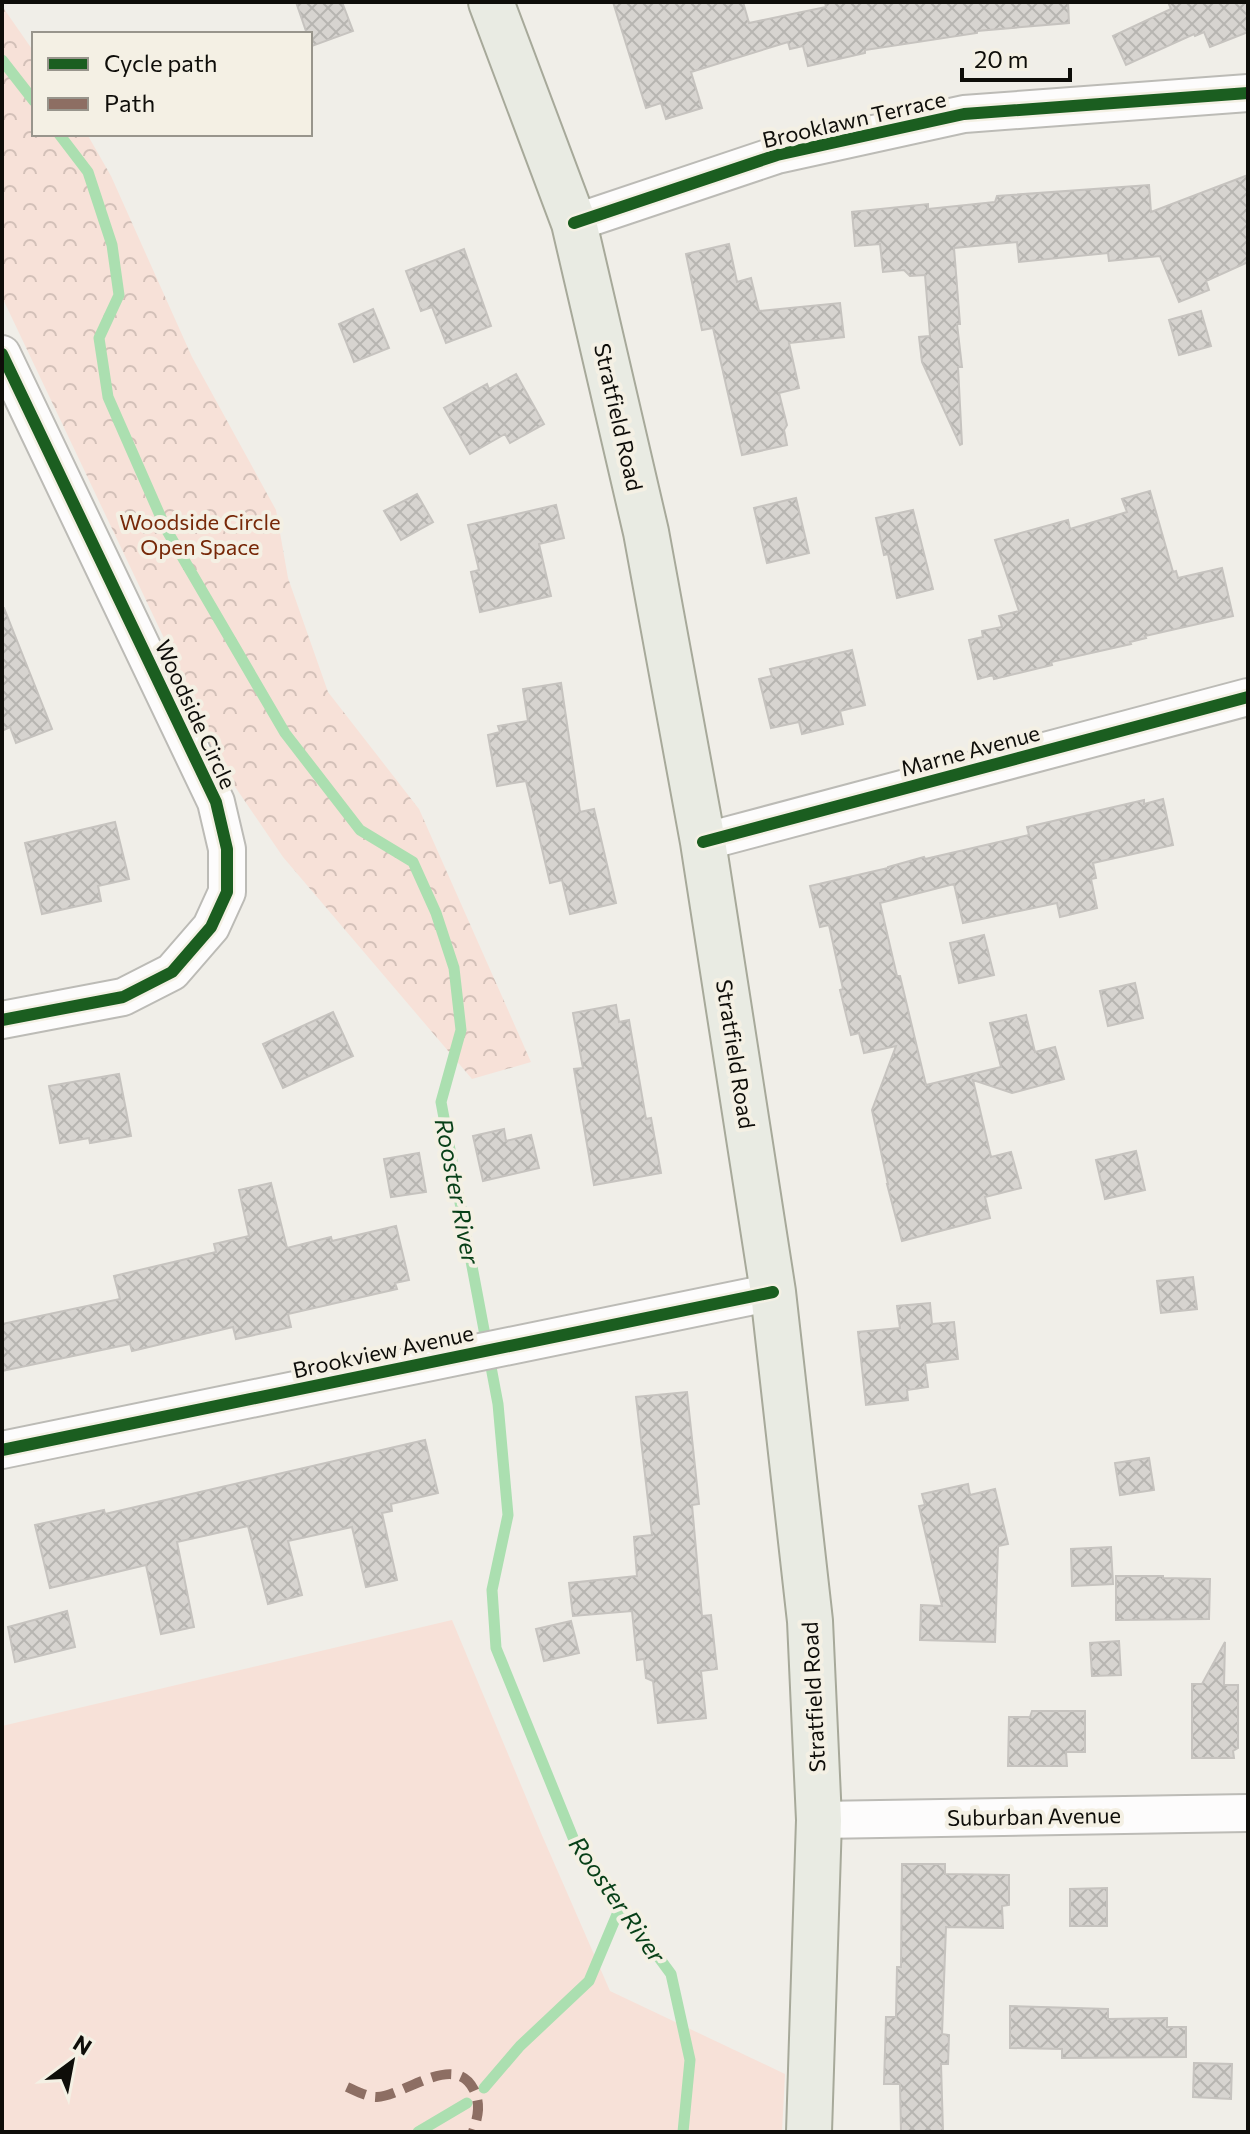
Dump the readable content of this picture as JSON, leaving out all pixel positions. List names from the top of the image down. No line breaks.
{"streets":{"main road":["Stratfield Road"],"street":["Brooklawn Terrace","Woodside Circle","Marne Avenue","Brookview Avenue","Suburban Avenue"]},"crossings":[["Brooklawn Terrace","Stratfield Road"],["Stratfield Road","Marne Avenue"],["Stratfield Road","Brookview Avenue"],["Stratfield Road","Suburban Avenue"]],"water":["Rooster River"],"parks":["Woodside Circle Open Space"],"legend":["Cycle path","Path"],"scale_bar":"20 m","north":"top right"}
